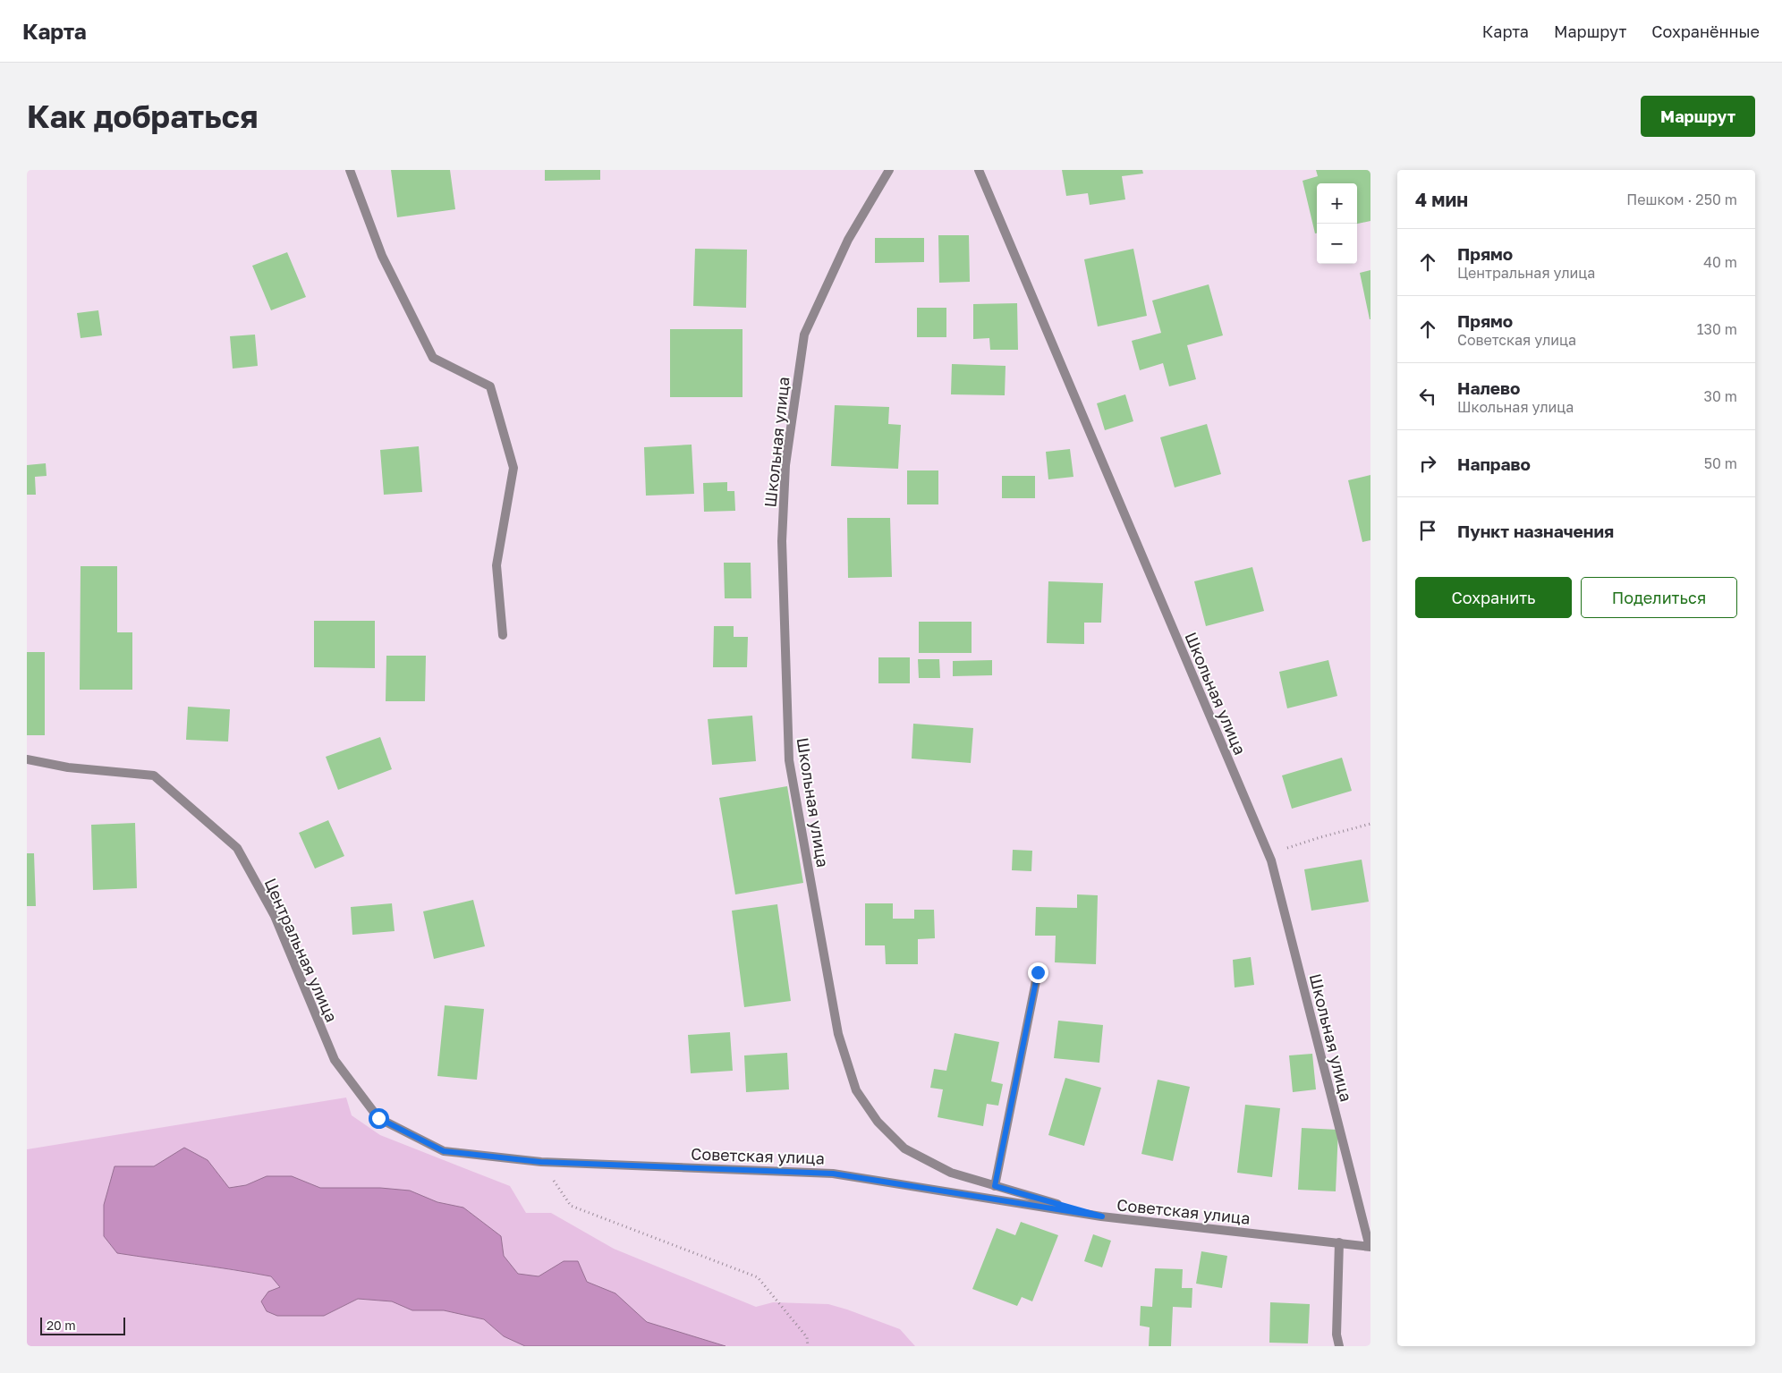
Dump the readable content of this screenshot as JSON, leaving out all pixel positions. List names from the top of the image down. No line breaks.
{"streets":{"street":["Школьная улица","Центральная улица","Советская улица"]},"crossings":[["Школьная улица","Советская улица"],["Центральная улица","Советская улица"]],"scale_bar":"20 m","page":{"header":"Карта","nav":["Карта","Маршрут","Сохранённые"],"buttons":["Маршрут",["Сохранить","Поделиться"]],"title":"Как добраться","heading":["4 мин","Пешком · 250 m"],"map_buttons":["+","−"],"list":[["Прямо","Центральная улица","40 m"],["Прямо","Советская улица","130 m"],["Налево","Школьная улица","30 m"],["Направо","50 m"],"Пункт назначения"],"scale":"20 m"}}
